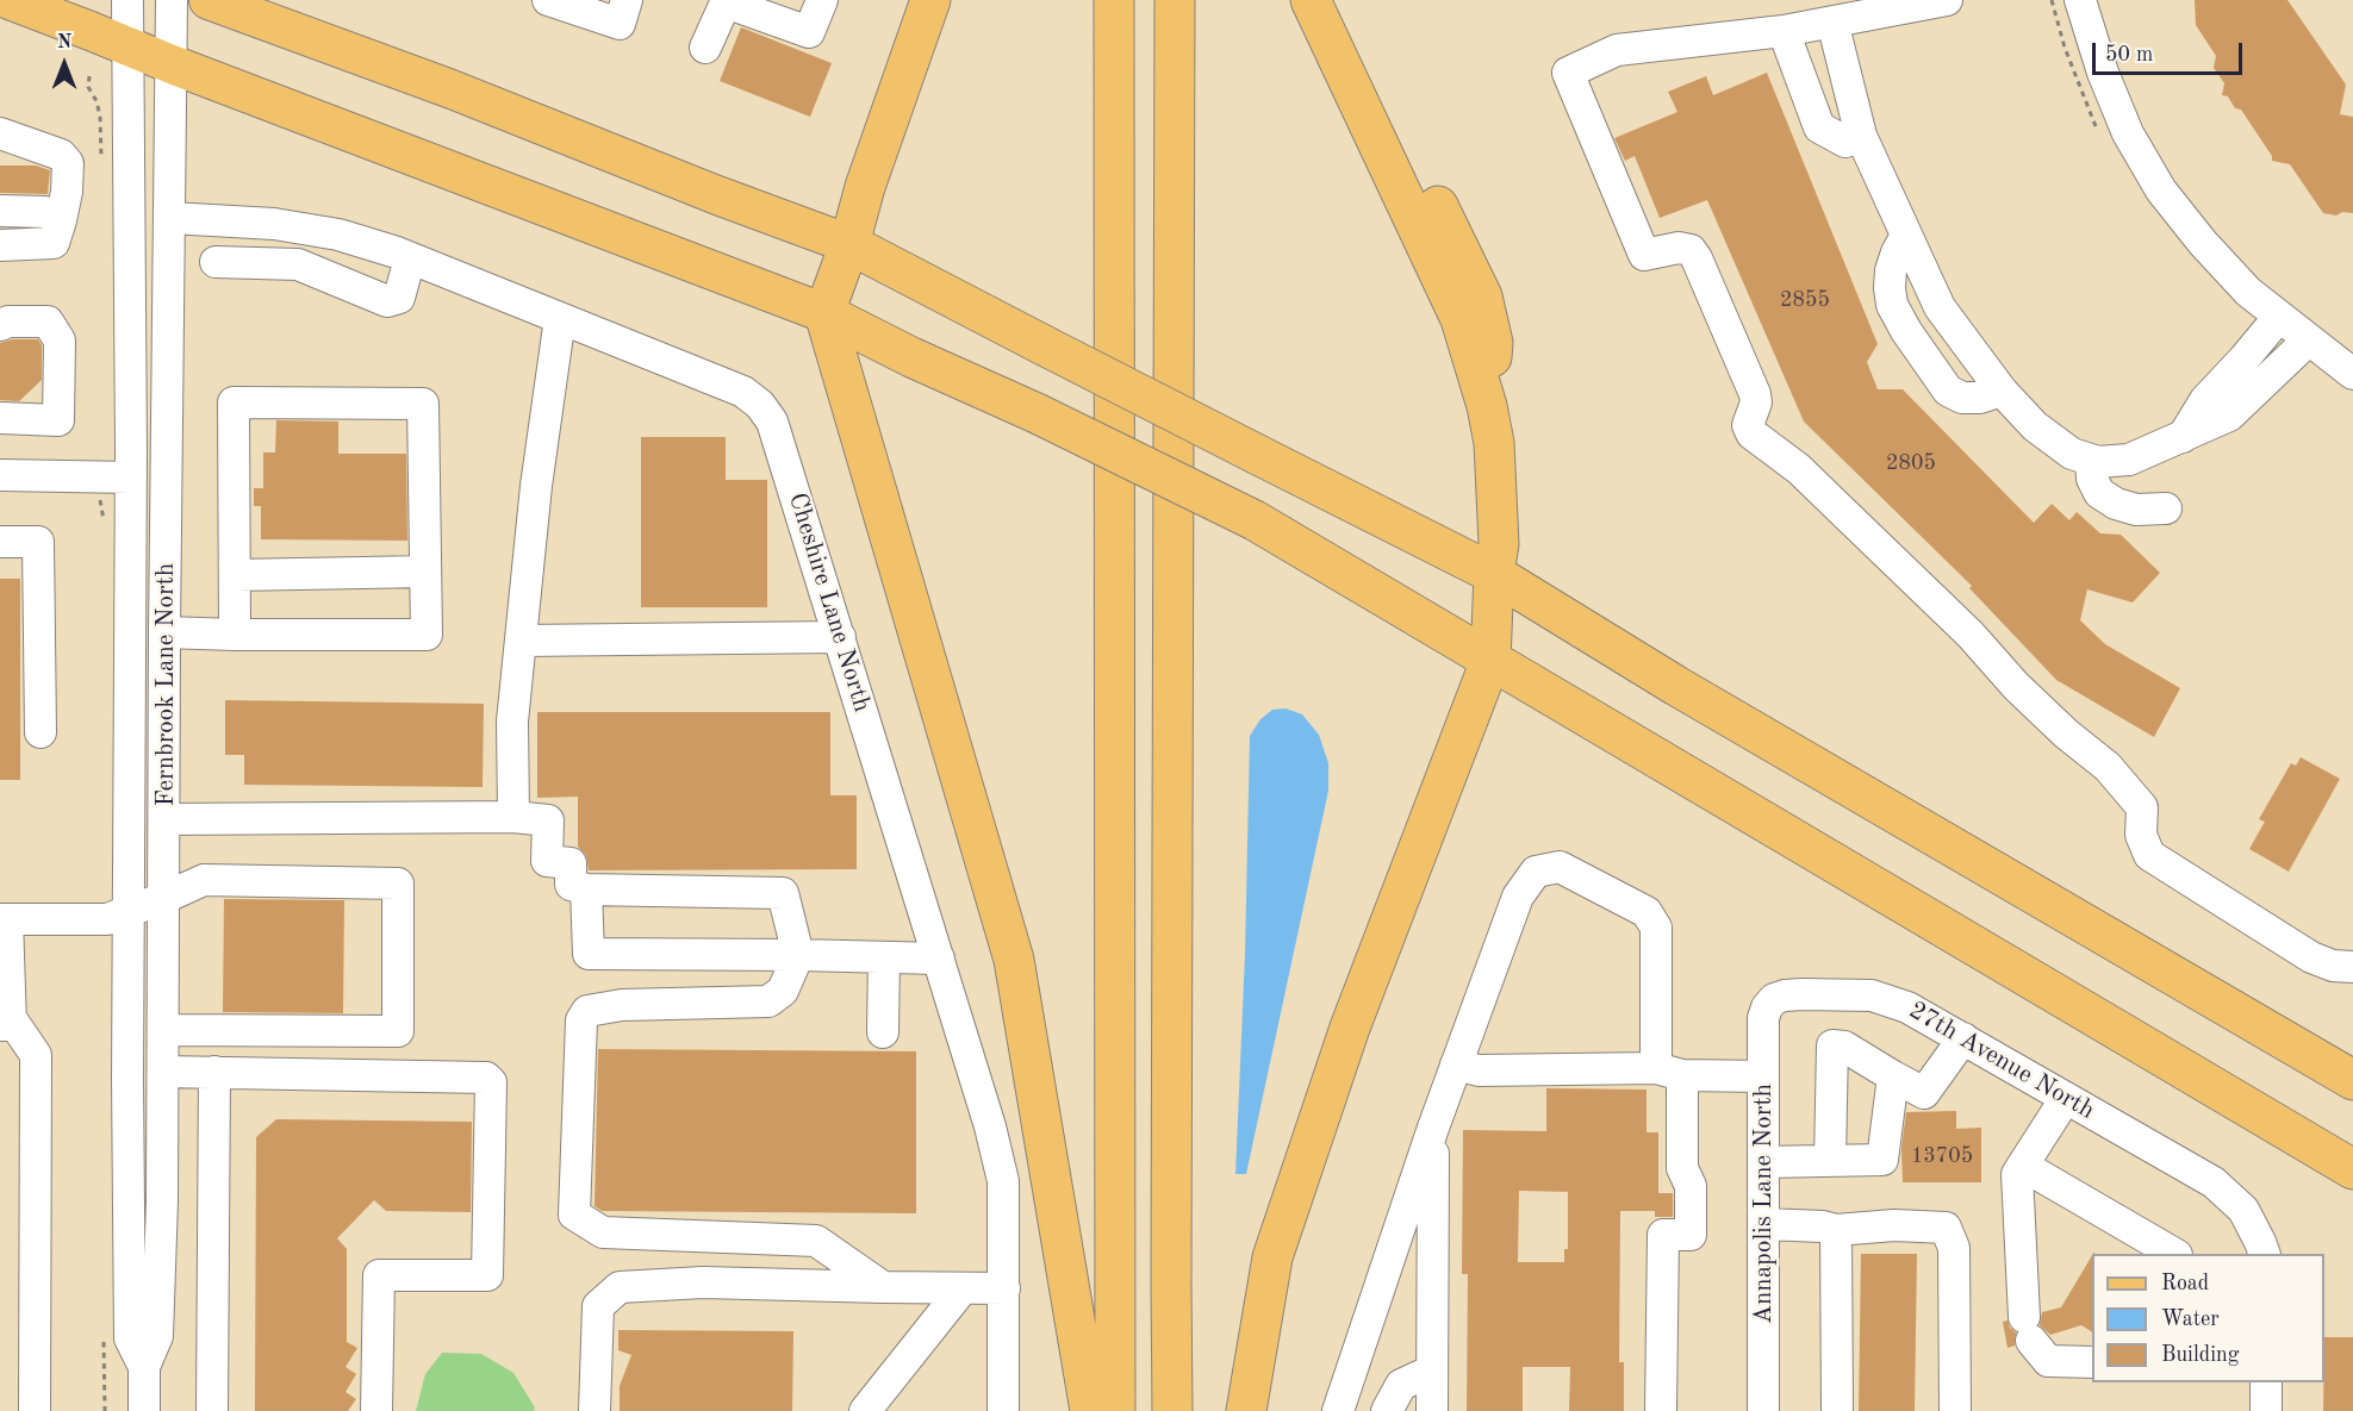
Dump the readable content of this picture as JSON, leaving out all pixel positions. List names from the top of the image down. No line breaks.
{"streets":{"street":["Cheshire Lane North","Fernbrook Lane North","27th Avenue North","Annapolis Lane North"]},"crossings":[["Cheshire Lane North","Fernbrook Lane North"],["27th Avenue North","Annapolis Lane North"]],"house_numbers":["2855","2805","13705"],"legend":["Road","Water","Building"],"scale_bar":"50 m","north":"top"}
